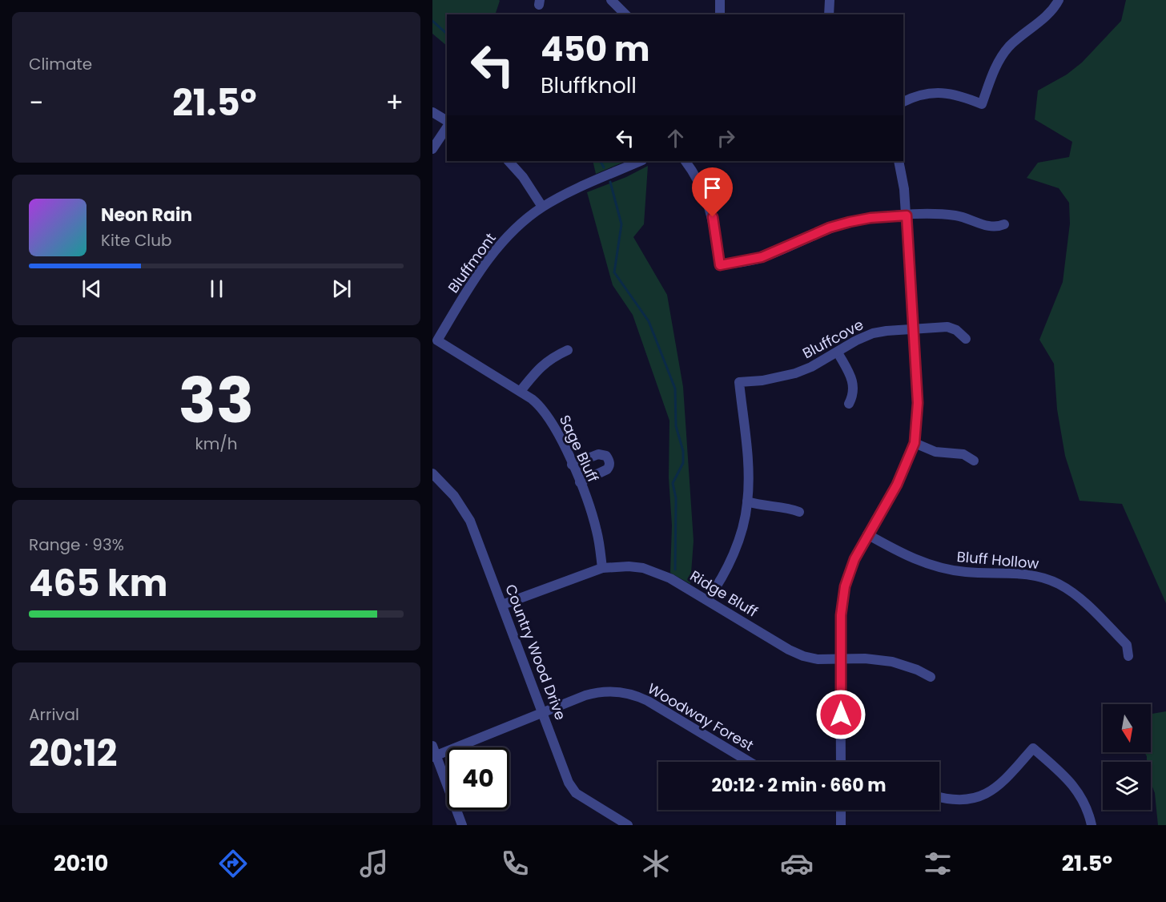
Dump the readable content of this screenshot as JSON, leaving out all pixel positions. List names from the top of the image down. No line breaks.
{"streets":{"street":["Bluffmont","Bluffcove","Sage Bluff","Bluff Hollow","Ridge Bluff","Country Wood Drive","Woodway Forest"]},"crossings":[["Bluffmont","Sage Bluff"],["Sage Bluff","Ridge Bluff"],["Ridge Bluff","Country Wood Drive"],["Country Wood Drive","Woodway Forest"]],"north":"bottom","page":{"tile":["Climate",["33","km/h"],["Range · 93%","465 km"],["Arrival","20:12"]],"turn":["450 m","Bluffknoll"],"heat":["−","21.5°","+"],"song":["Neon Rain","Kite Club"],"limit":"40","trip":"20:12 · 2 min · 660 m","tabs":["20:10","21.5°"]}}
